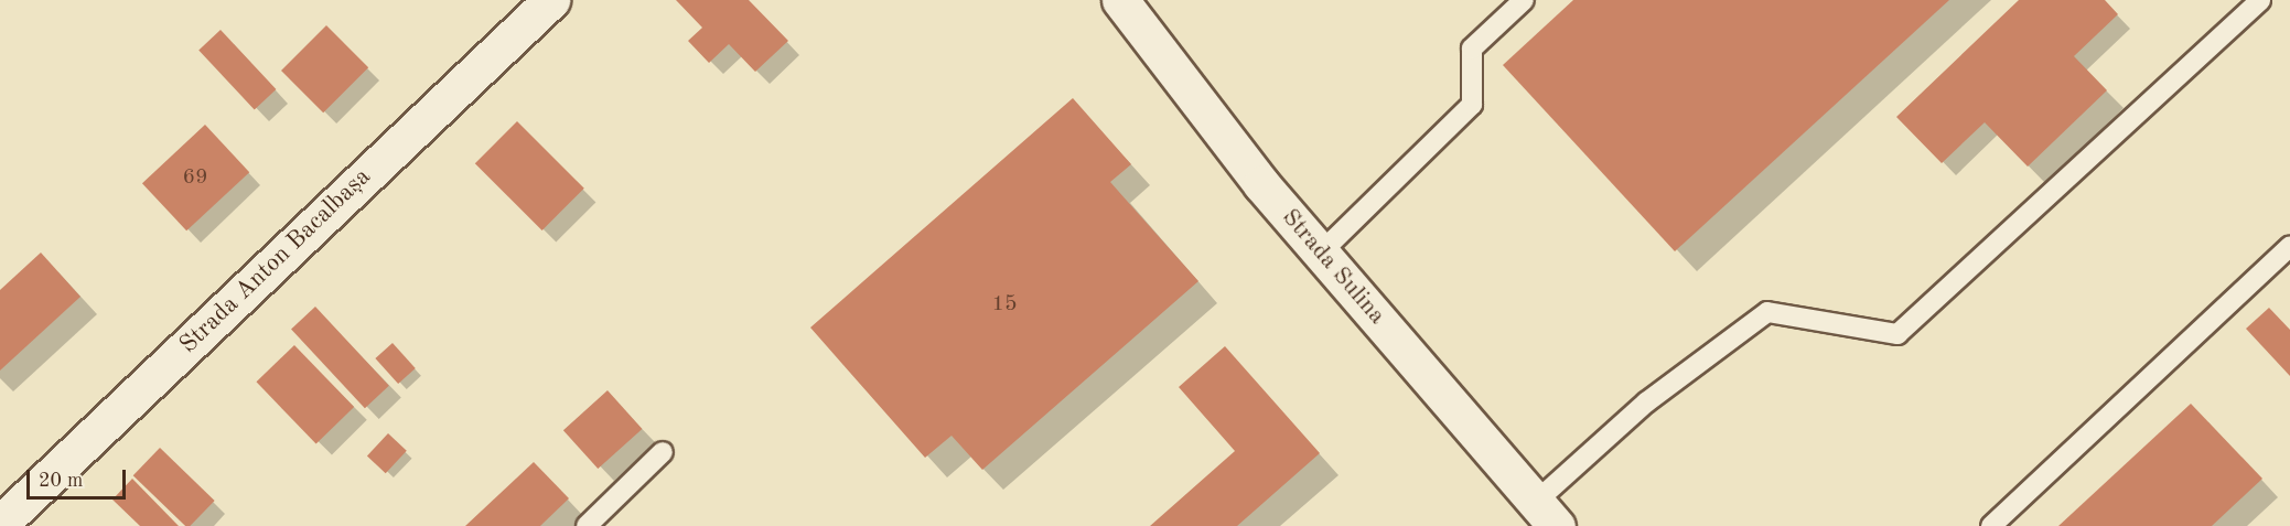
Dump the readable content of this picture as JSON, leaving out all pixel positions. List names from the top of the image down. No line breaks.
{"streets":{"street":["Strada Anton Bacalbașa","Strada Sulina"]},"house_numbers":["69","15"],"scale_bar":"20 m"}
